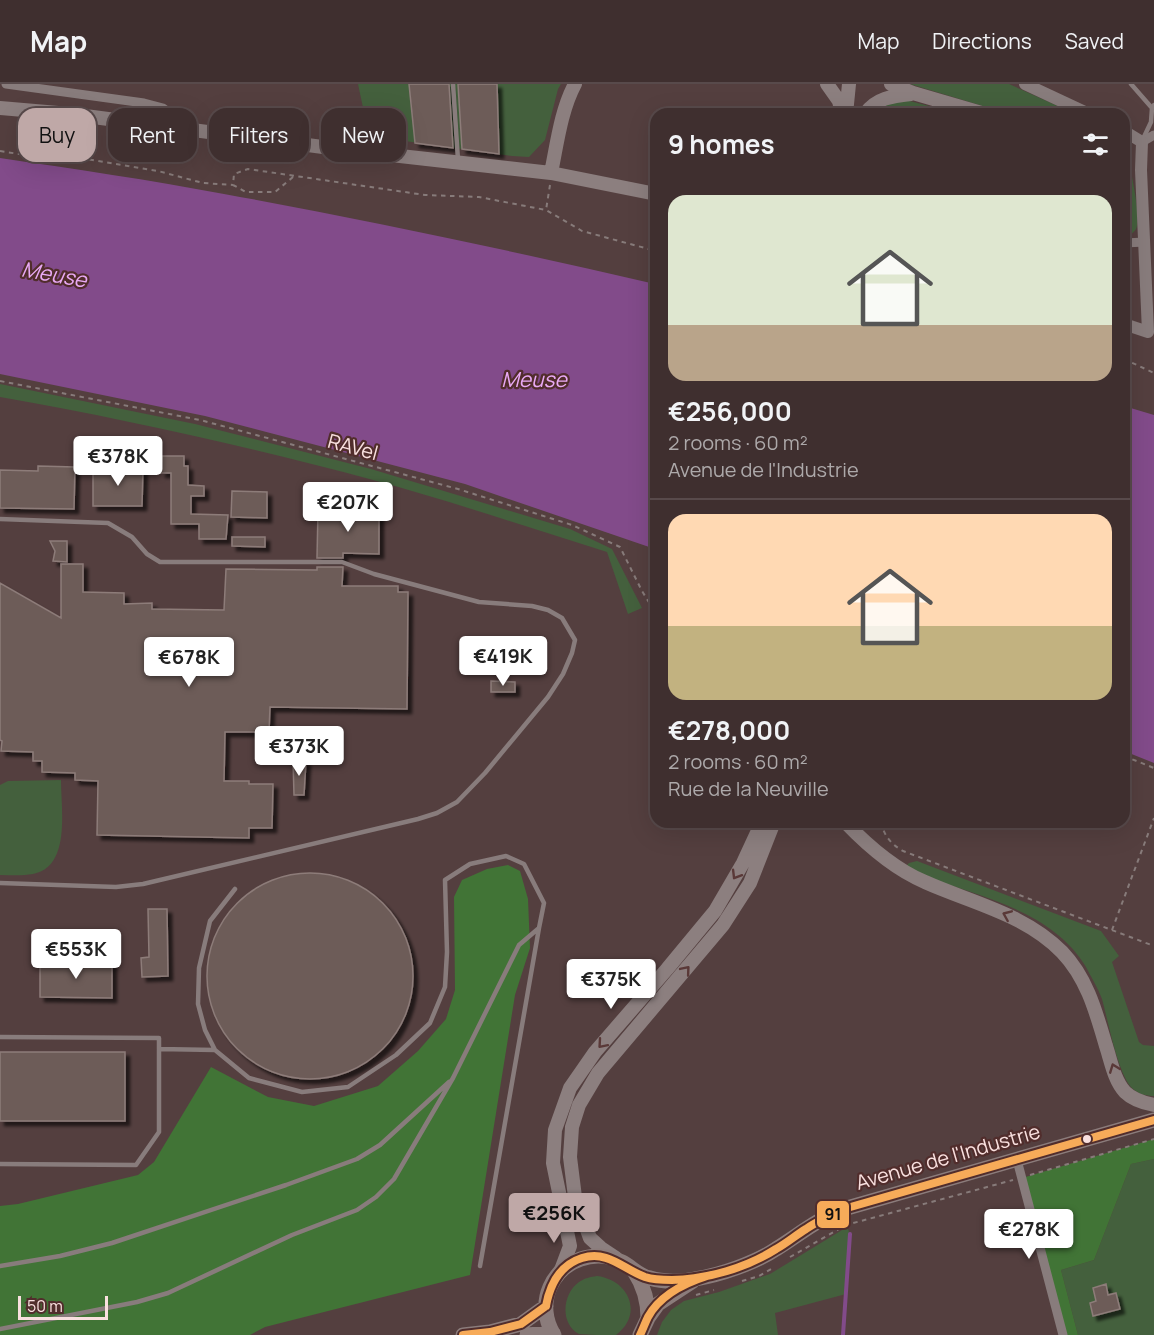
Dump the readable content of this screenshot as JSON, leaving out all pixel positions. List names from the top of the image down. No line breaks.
{"streets":{"main road":["Avenue de l'Industrie"],"path":["RAVel"]},"water":["Meuse"],"lines":["transit line 91"],"scale_bar":"50 m","page":{"header":"Map","nav":["Map","Directions","Saved"],"chip":["Buy","Rent","Filters","New"],"heading":"9 homes","list":[{"name":"€256,000","note":"2 rooms · 60 m² · Avenue de l'Industrie"},{"name":"€278,000","note":"2 rooms · 60 m² · Rue de la Neuville"}],"price":["€378K","€207K","€419K","€678K","€373K","€553K","€375K","€256K","€278K"],"scale":"50 m"}}
